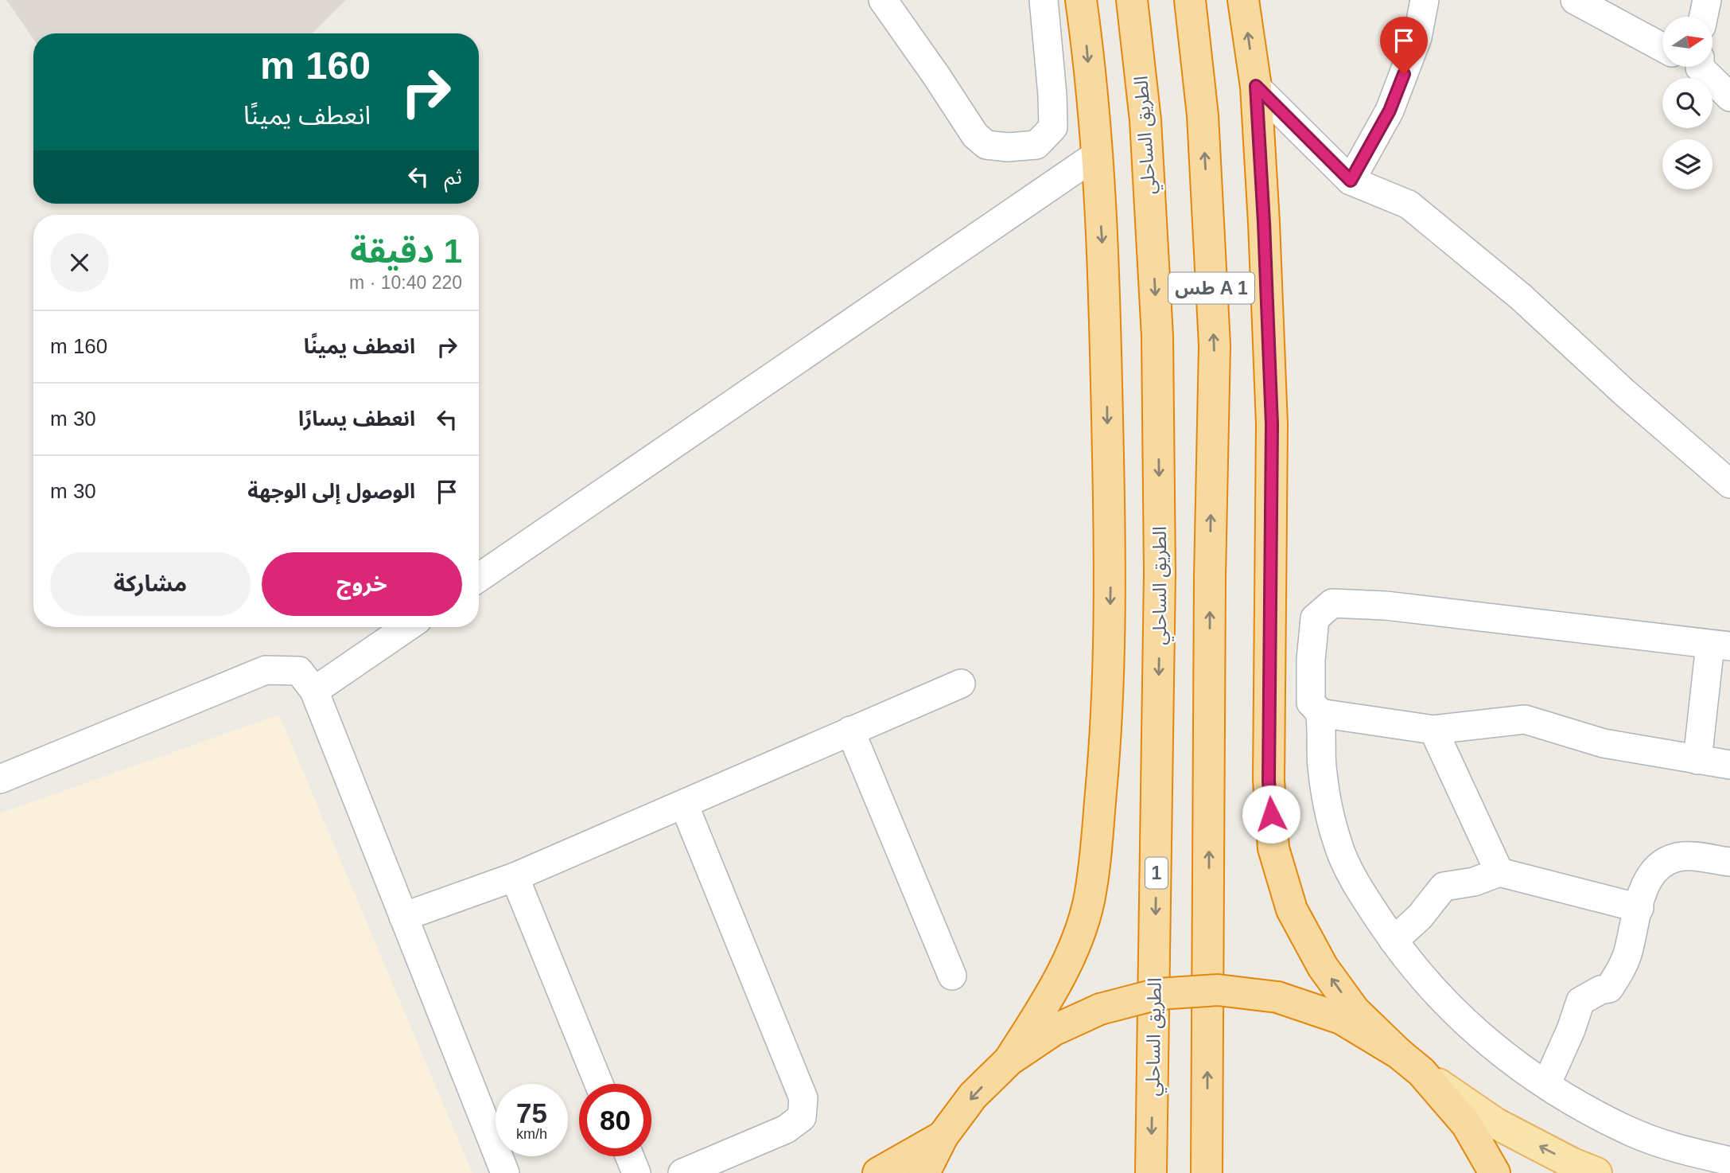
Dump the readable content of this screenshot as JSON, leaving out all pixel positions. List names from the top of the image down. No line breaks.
{"streets":{"highway":["الطريق الساحلي","طس A 1","1"]},"north":"right","page":{"turn":["160 m","انعطف يمينًا"],"then":"ثم","heading":["1 دقيقة","220 m · 10:40"],"list":[{"name":"انعطف يمينًا","value":"160 m"},{"name":"انعطف يسارًا","value":"30 m"},{"name":"الوصول إلى الوجهة","value":"30 m"}],"buttons":["خروج","مشاركة"],"speed":"75 km/h","limit":"80"}}
